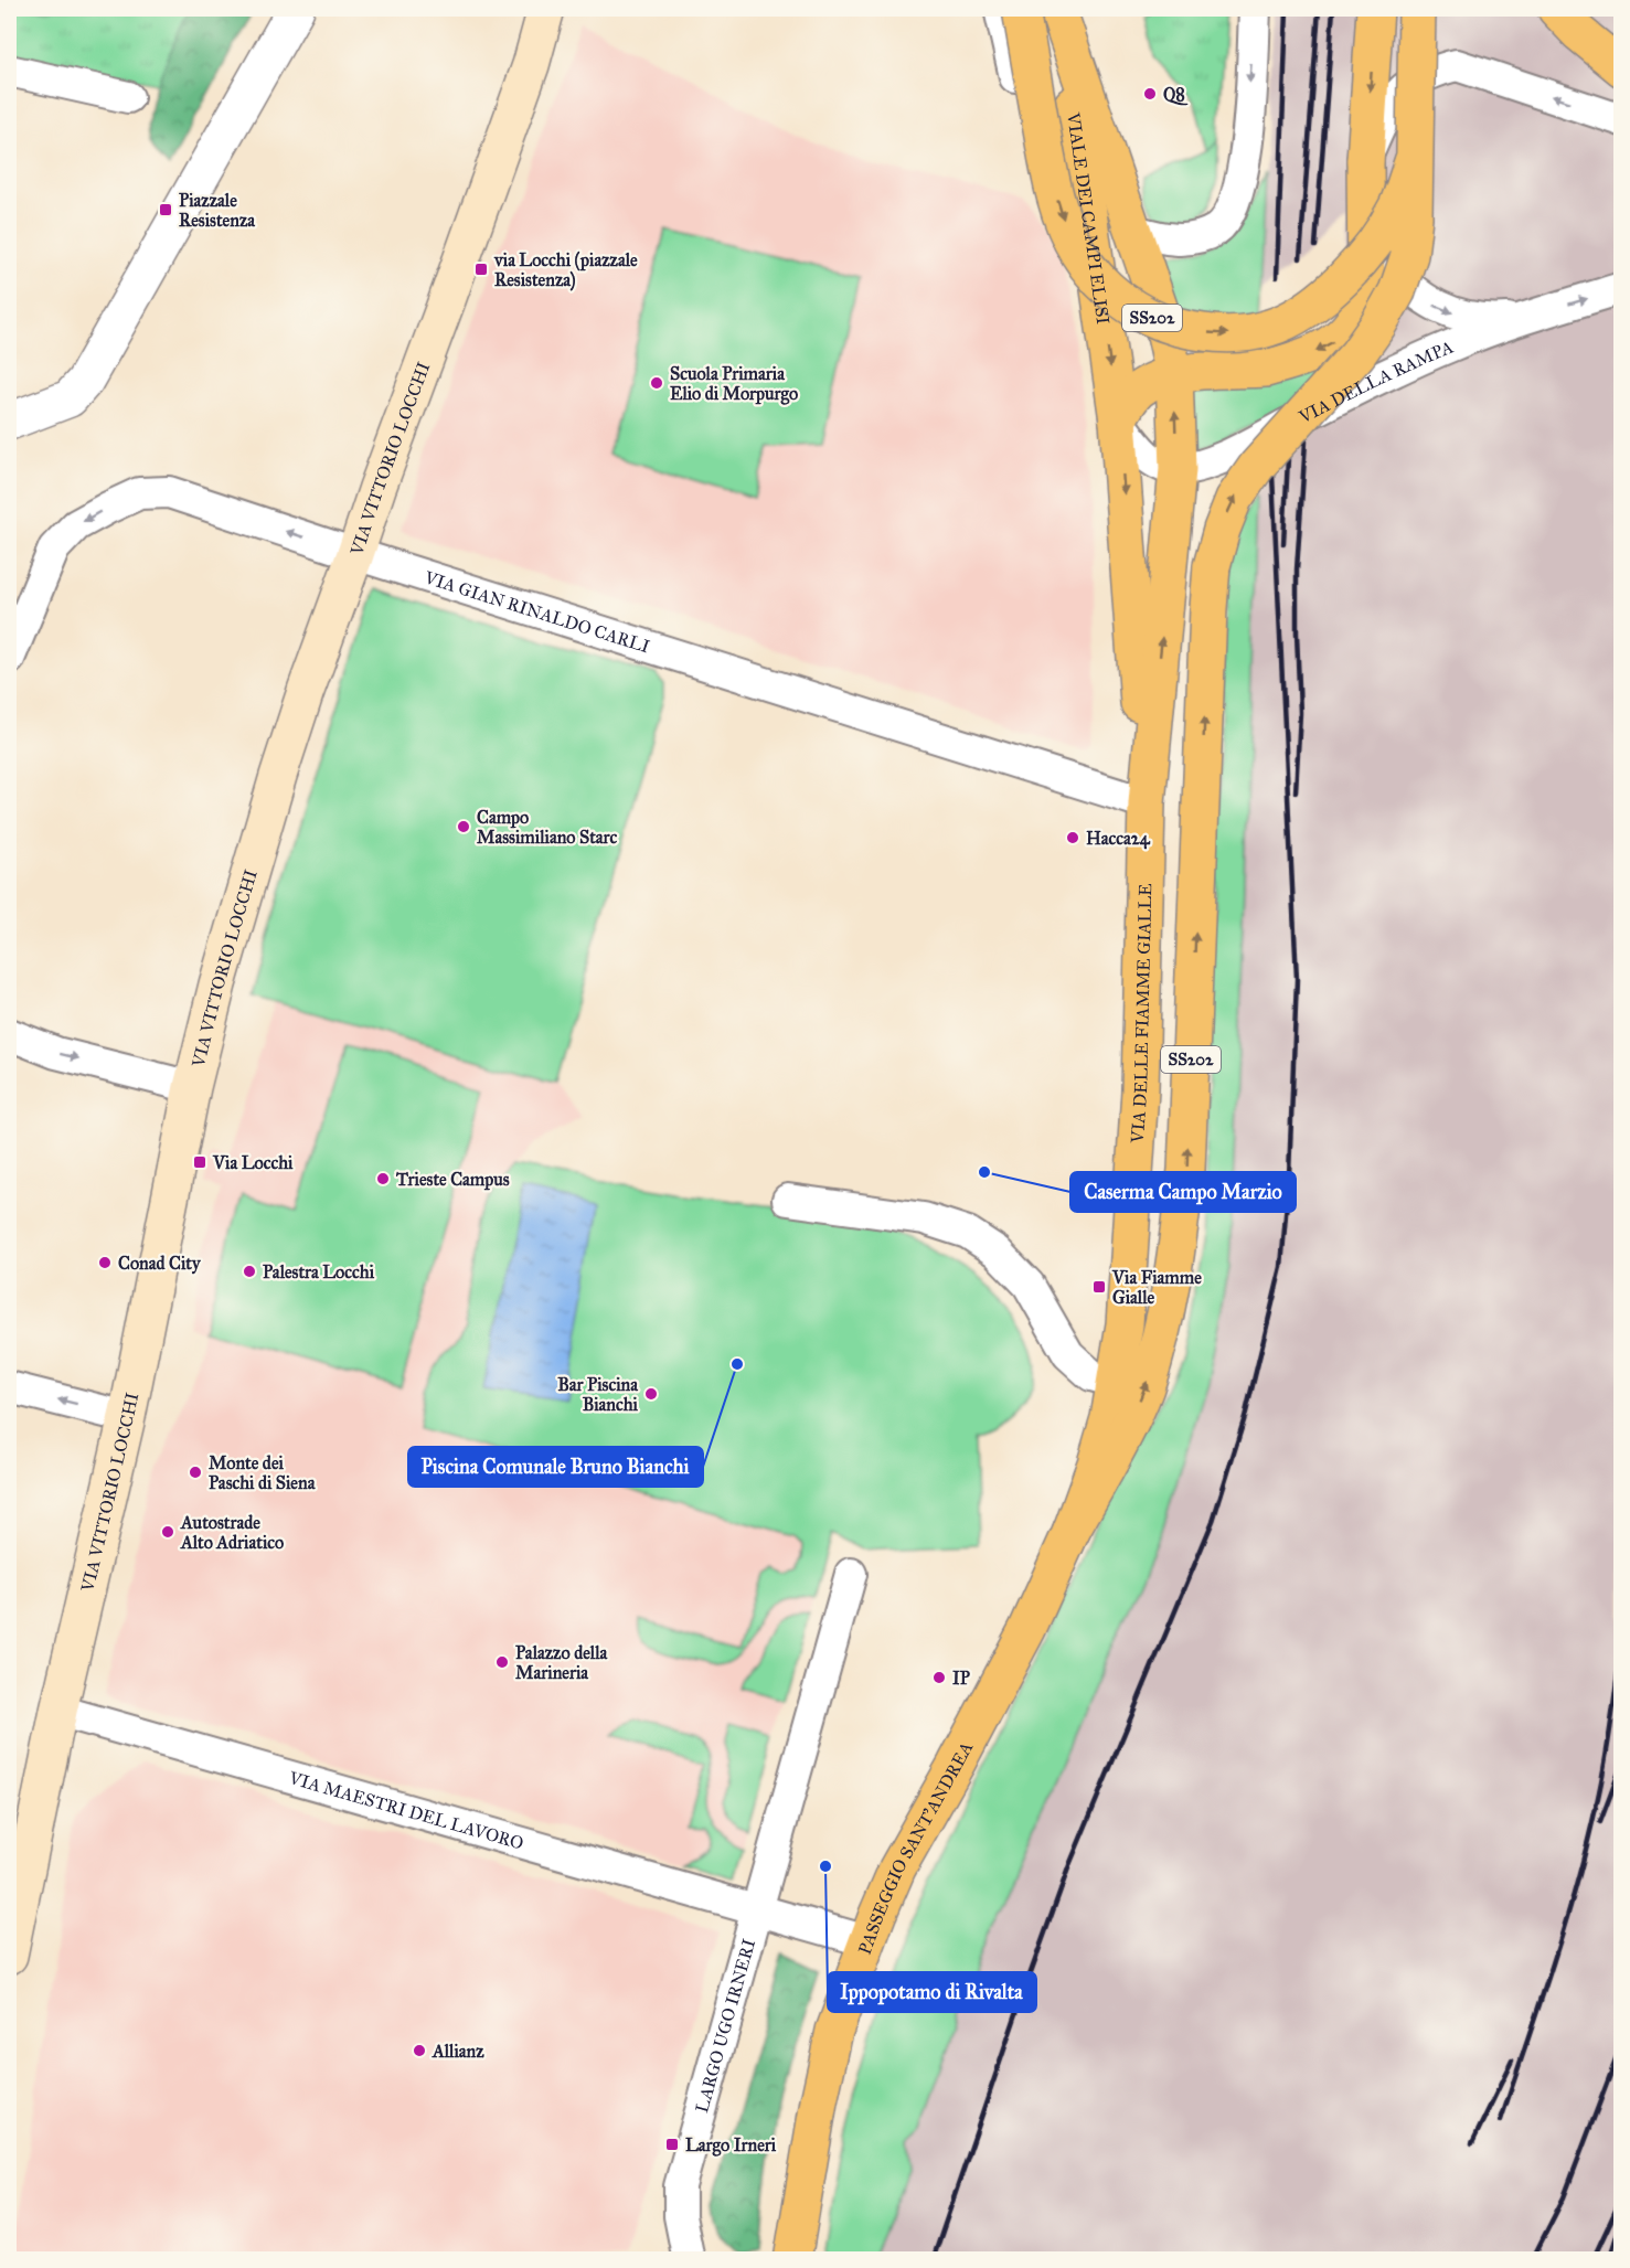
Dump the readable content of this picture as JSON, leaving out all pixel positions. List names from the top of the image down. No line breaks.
{"streets":{"main road":["VIALE DEI CAMPI ELISI","SS202","VIA VITTORIO LOCCHI","VIA DELLE FIAMME GIALLE","PASSEGGIO SANT'ANDREA"],"street":["VIA DELLA RAMPA","VIA GIAN RINALDO CARLI","VIA MAESTRI DEL LAVORO","LARGO UGO IRNERI"]},"crossings":[["VIALE DEI CAMPI ELISI","VIA DELLE FIAMME GIALLE"],["SS202","VIA DELLE FIAMME GIALLE"],["SS202","PASSEGGIO SANT'ANDREA"],["VIA DELLA RAMPA","VIA DELLE FIAMME GIALLE"],["VIA VITTORIO LOCCHI","VIA GIAN RINALDO CARLI"],["VIA VITTORIO LOCCHI","VIA MAESTRI DEL LAVORO"],["VIA GIAN RINALDO CARLI","VIA DELLE FIAMME GIALLE"],["VIA DELLE FIAMME GIALLE","PASSEGGIO SANT'ANDREA"],["VIA MAESTRI DEL LAVORO","LARGO UGO IRNERI"]],"places":{"other":["Q8","Scuola Primaria Elio di Morpurgo","Campo Massimiliano Starc","Hacca24","Caserma Campo Marzio","Trieste Campus","Conad City","Palestra Locchi","Piscina Comunale Bruno Bianchi","Bar Piscina Bianchi","Monte dei Paschi di Siena","Autostrade Alto Adriatico","Palazzo della Marineria","IP","Ippopotamo di Rivalta","Allianz"],"transit":["Piazzale Resistenza","via Locchi (piazzale Resistenza)","Via Locchi","Via Fiamme Gialle","Largo Irneri"]}}
